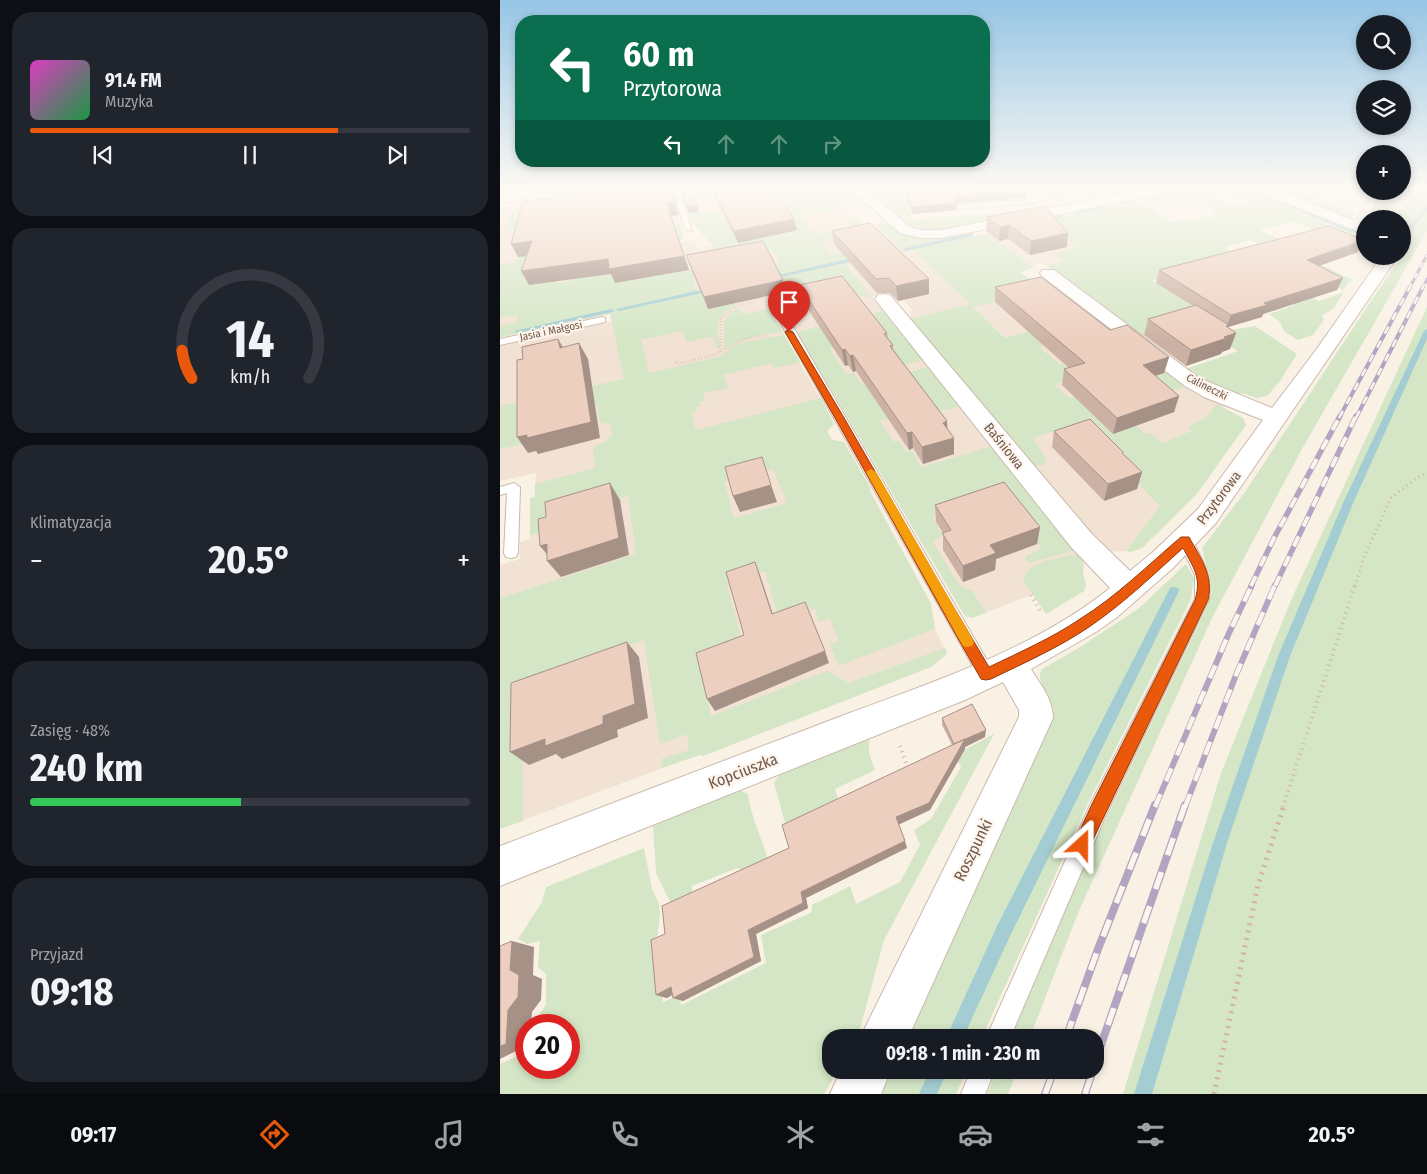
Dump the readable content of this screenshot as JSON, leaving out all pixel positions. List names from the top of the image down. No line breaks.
{"streets":{"street":["Calineczki","Baśniowa","Przytorowa","Kopciuszka","Roszpunki"],"lane":["Jasia i Małgosi"]},"crossings":[["Calineczki","Przytorowa"],["Baśniowa","Przytorowa"],["Przytorowa","Kopciuszka"],["Przytorowa","Roszpunki"],["Kopciuszka","Roszpunki"]],"page":{"map_buttons":["+","−"],"turn":["60 m","Przytorowa"],"song":["91.4 FM","Muzyka"],"tile":["Klimatyzacja",["Zasięg · 48%","240 km"],["Przyjazd","09:18"]],"heat":["−","20.5°","+"],"limit":"20","trip":"09:18 · 1 min · 230 m","tabs":["09:17","20.5°"],"gauge":["14","km/h"]}}
